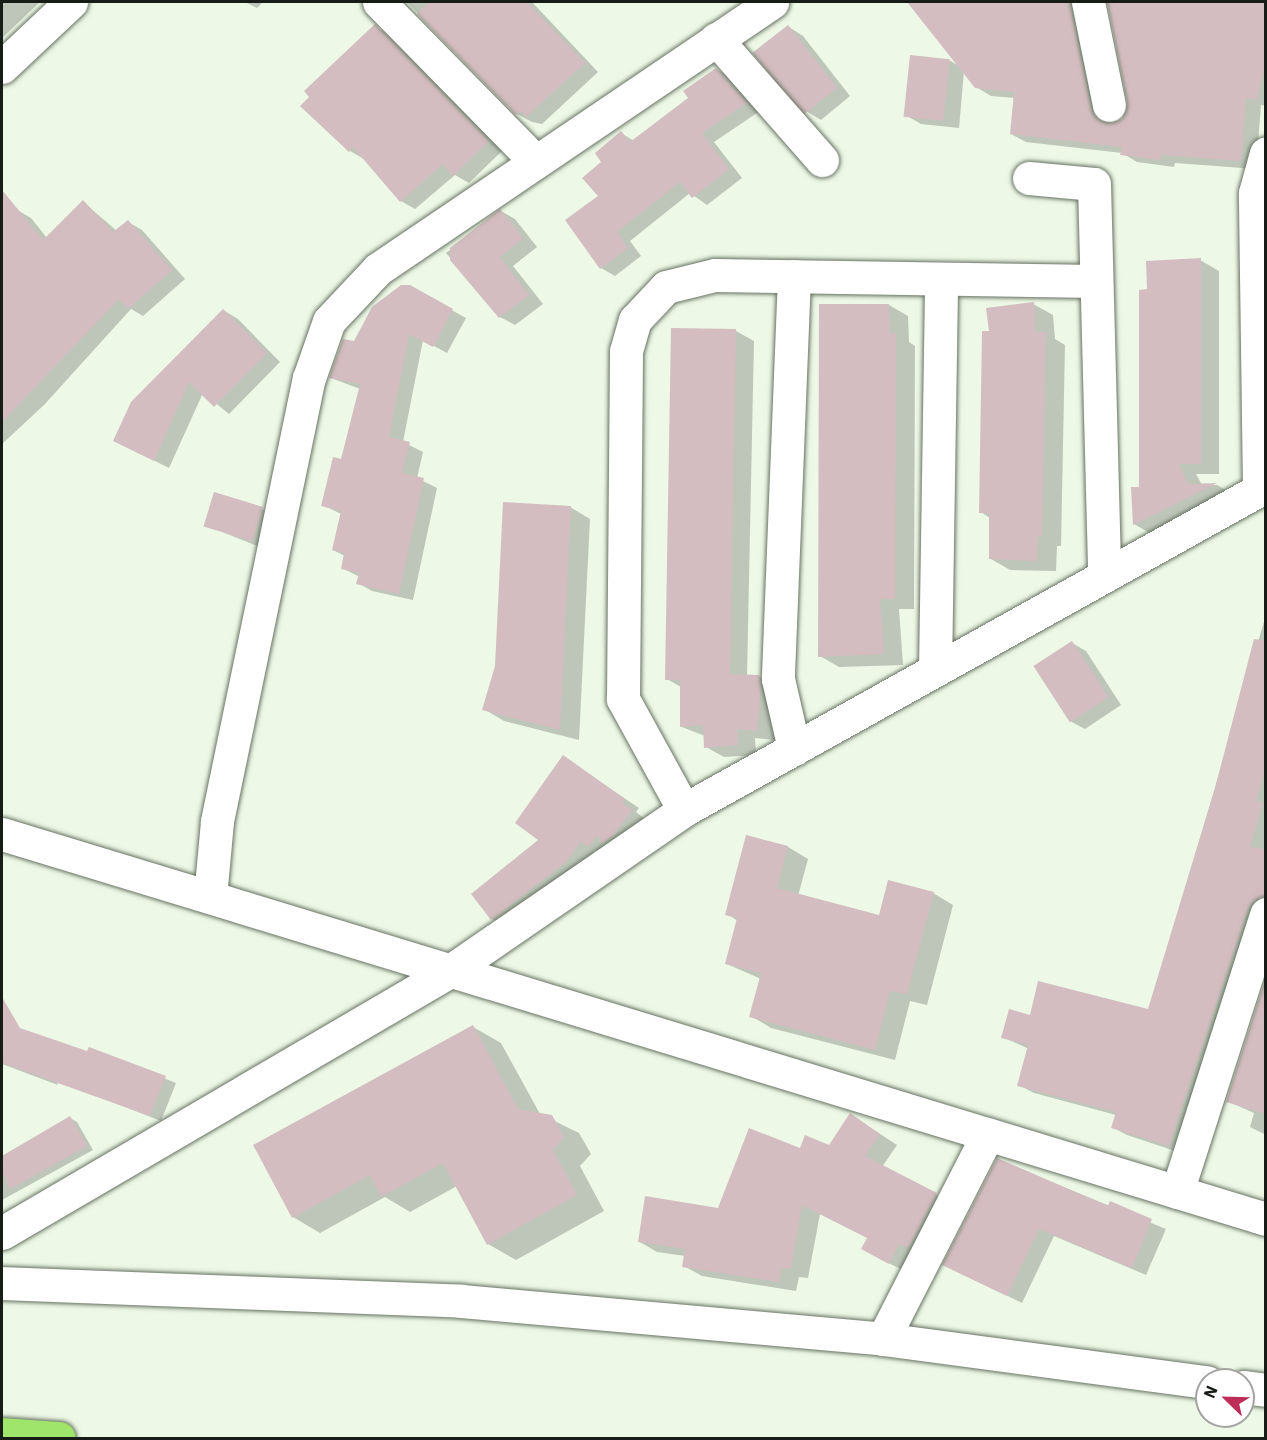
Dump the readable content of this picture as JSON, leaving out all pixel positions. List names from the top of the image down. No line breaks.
{"north":"top left"}
